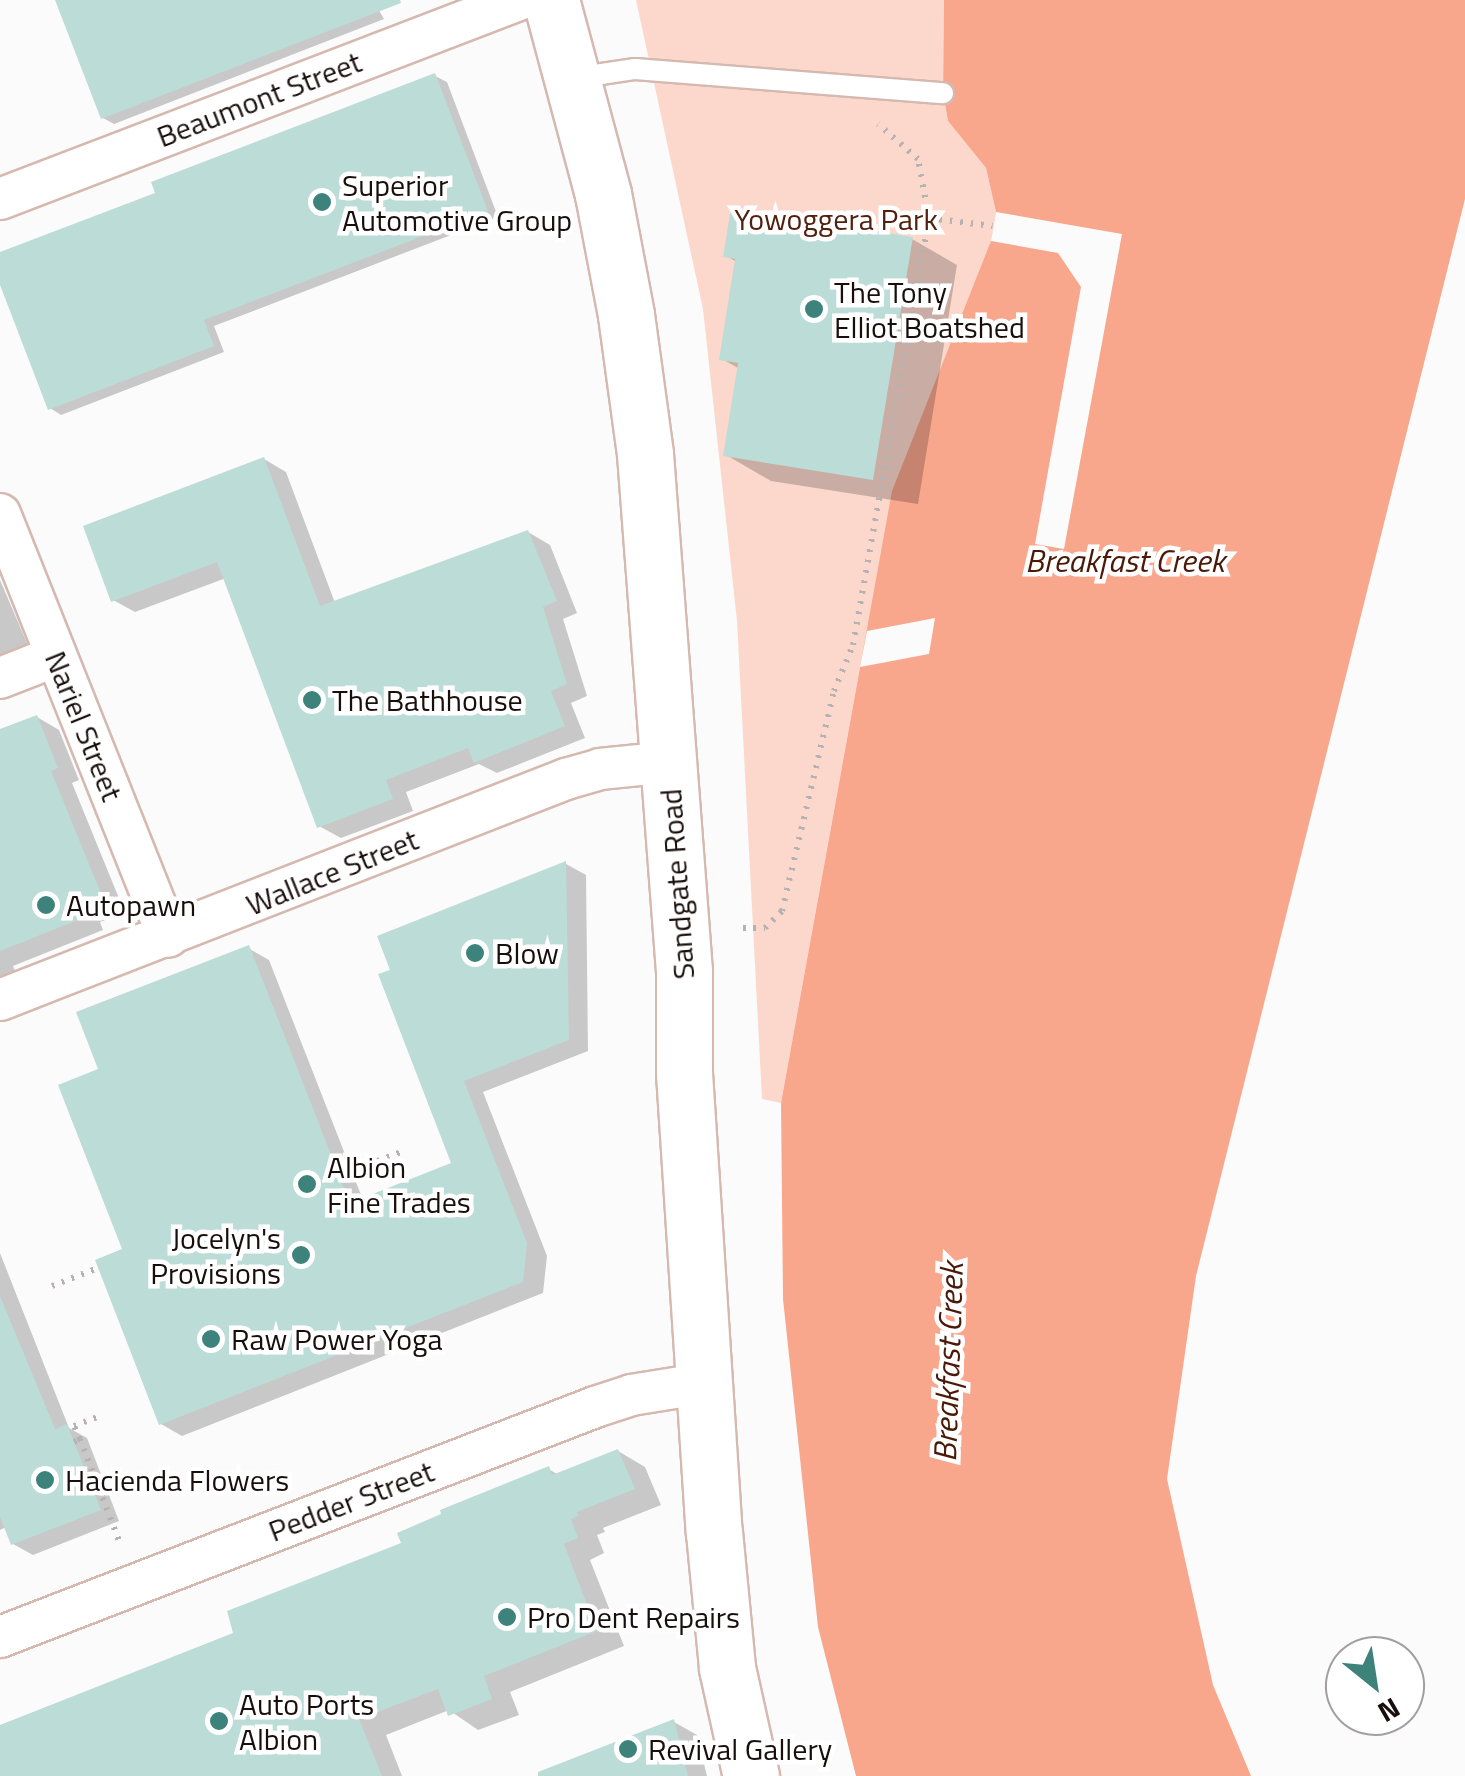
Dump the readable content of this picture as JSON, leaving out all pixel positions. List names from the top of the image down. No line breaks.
{"streets":{"main road":["Sandgate Road"],"street":["Beaumont Street","Nariel Street","Wallace Street","Pedder Street"]},"crossings":[["Nariel Street","Wallace Street"],["Wallace Street","Sandgate Road"],["Sandgate Road","Pedder Street"]],"water":["Breakfast Creek"],"parks":["Yowoggera Park"],"places":["Superior Automotive Group","The Tony Elliot Boatshed","The Bathhouse","Autopawn","Blow","Albion Fine Trades","Jocelyn's Provisions","Raw Power Yoga","Hacienda Flowers","Pro Dent Repairs","Auto Ports Albion","Revival Gallery"],"north":"bottom right"}
